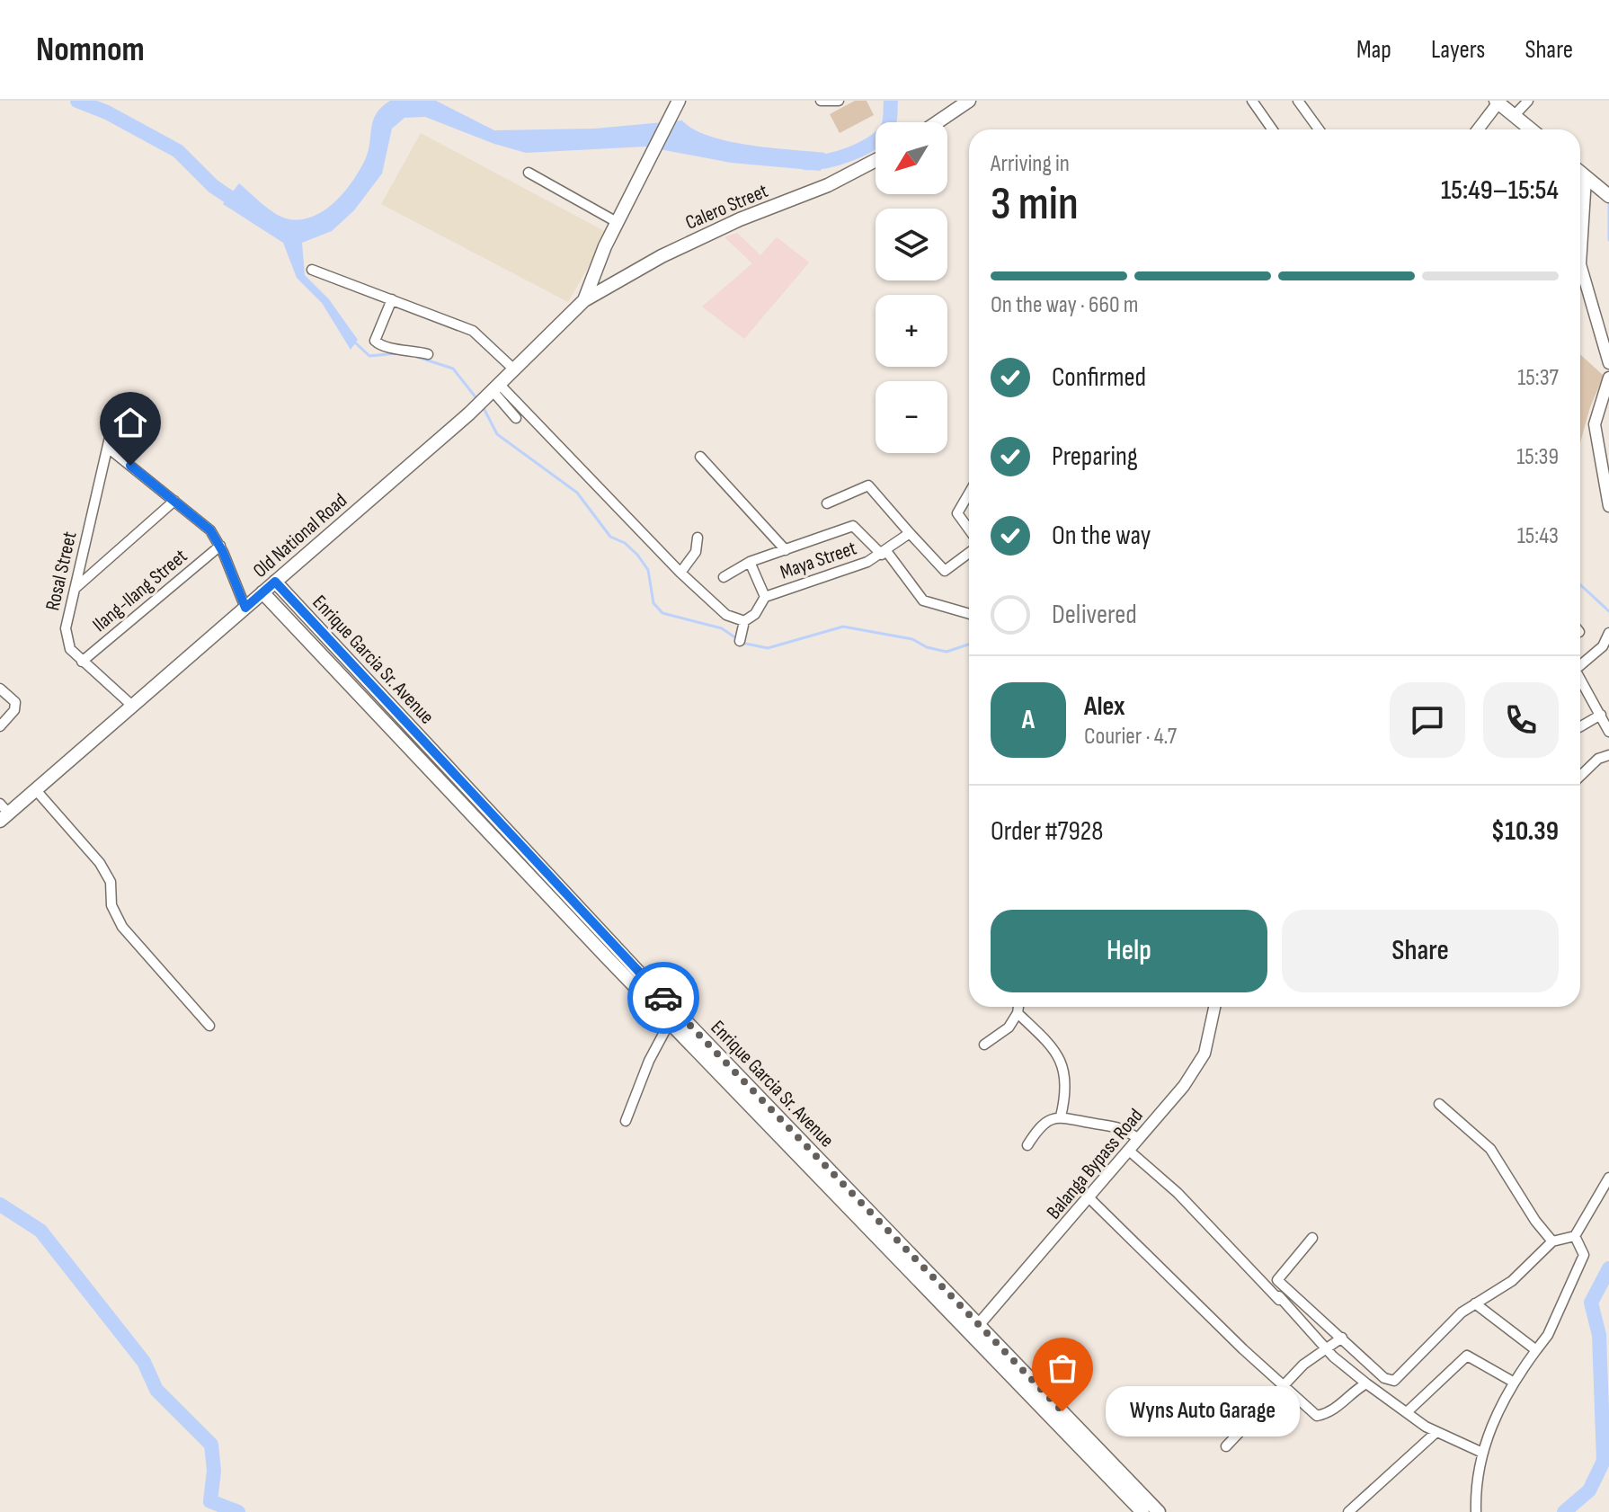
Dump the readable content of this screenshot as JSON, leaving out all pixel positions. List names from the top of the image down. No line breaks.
{"streets":{"main road":["Calero Street","Old National Road","Enrique Garcia Sr. Avenue"],"street":["Maya Street","Rosal Street","Ilang-Ilang Street","Balanga Bypass Road"]},"crossings":[["Calero Street","Old National Road"],["Old National Road","Rosal Street"],["Old National Road","Enrique Garcia Sr. Avenue"],["Rosal Street","Ilang-Ilang Street"],["Enrique Garcia Sr. Avenue","Balanga Bypass Road"]],"places":["Wyns Auto Garage"],"north":"bottom left","page":{"header":"Nomnom","nav":["Map","Layers","Share"],"map_buttons":["+","−"],"heading":["3 min","Arriving in","15:49–15:54"],"panel":["Alex","Courier · 4.7","Order #7928","$10.39"],"bar":"On the way · 660 m","list":[["Confirmed","15:37"],["Preparing","15:39"],["On the way","15:43"],"Delivered"],"round":"A","buttons":["Help","Share"],"bubble":"Wyns Auto Garage"}}
